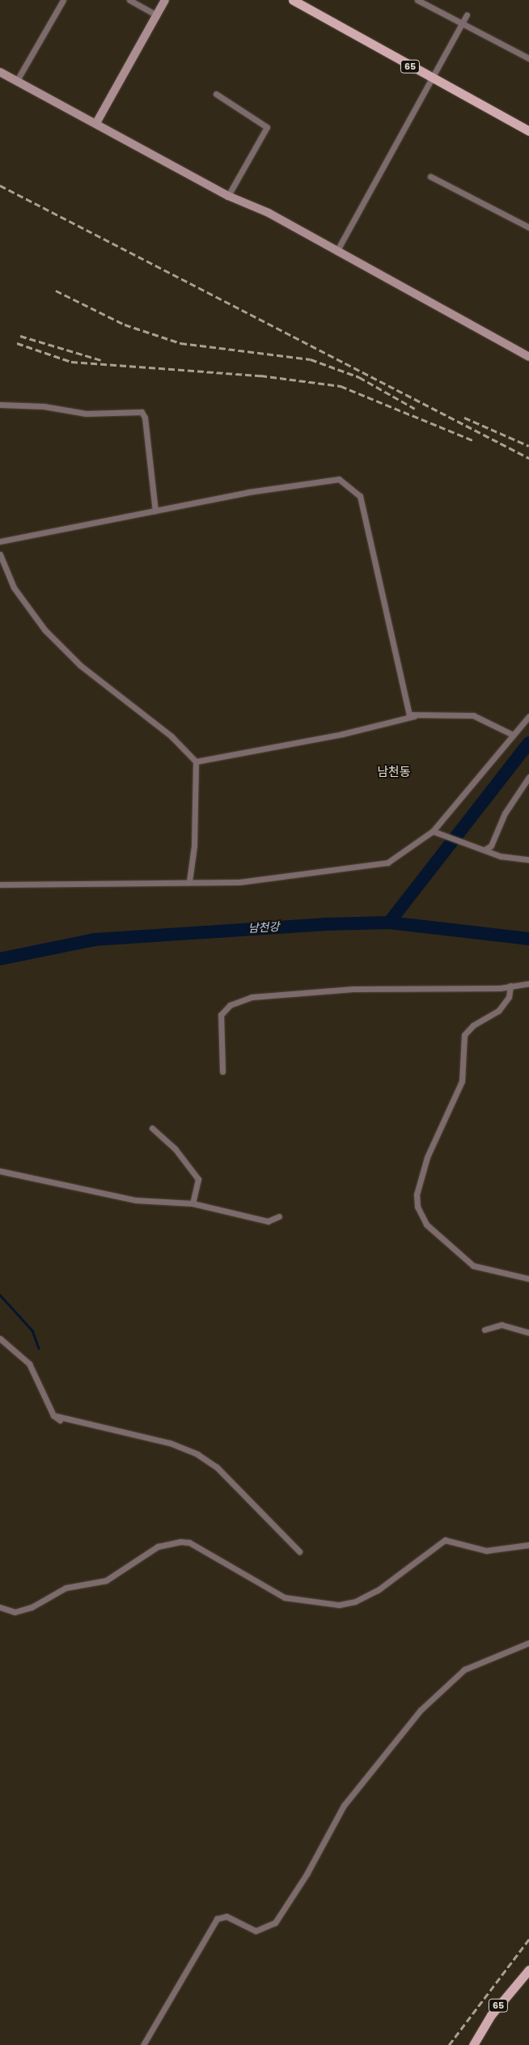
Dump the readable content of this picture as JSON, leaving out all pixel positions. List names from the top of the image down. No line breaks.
{"streets":{"main road":["65"]},"districts":["남천동"],"water":["남천강"]}
